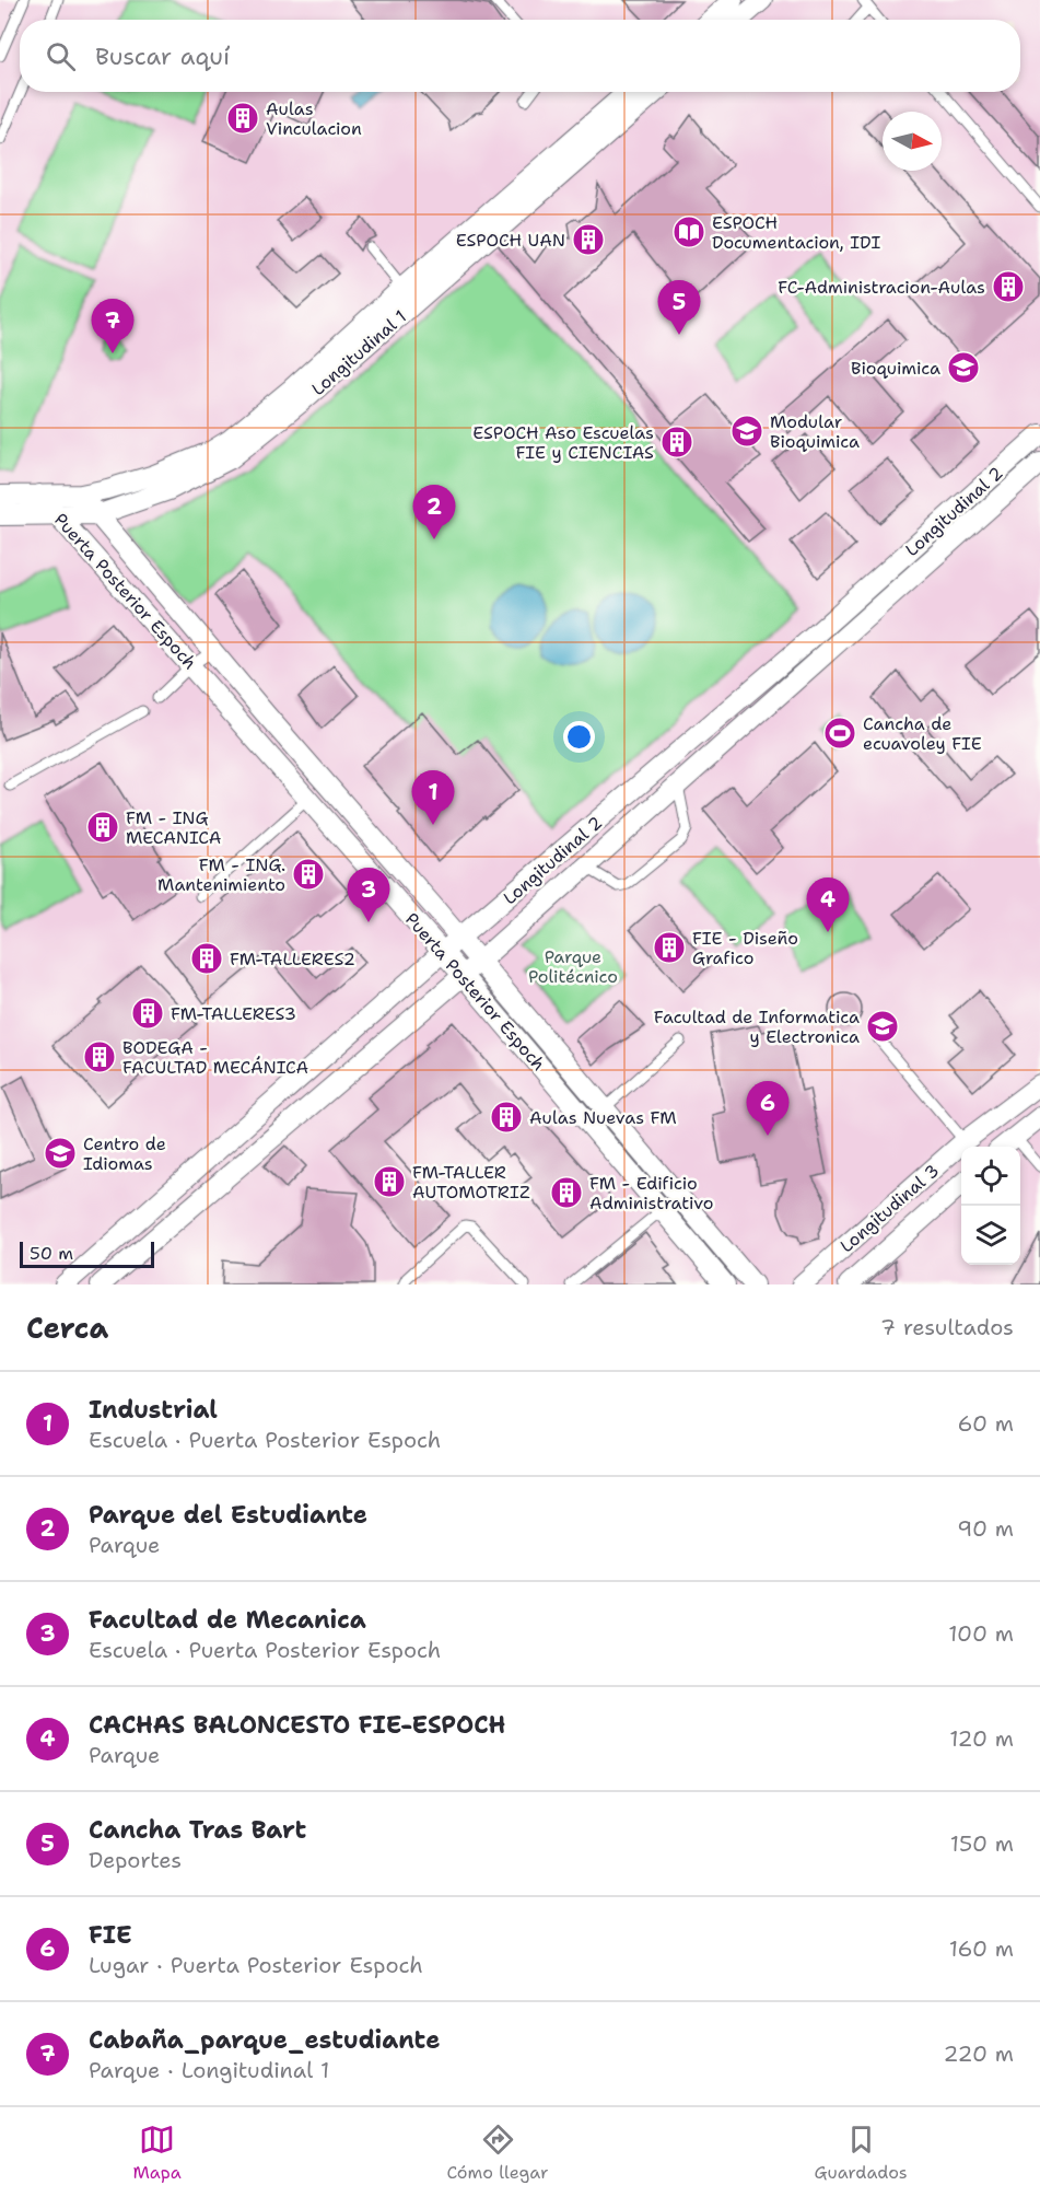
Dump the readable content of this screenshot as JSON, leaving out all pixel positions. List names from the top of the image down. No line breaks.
{"streets":{"street":["Longitudinal 1","Longitudinal 2","Puerta Posterior Espoch","Longitudinal 3"]},"crossings":[["Longitudinal 1","Puerta Posterior Espoch"],["Longitudinal 2","Puerta Posterior Espoch"]],"parks":["Parque Politécnico"],"places":{"building":["Aulas Vinculacion","ESPOCH UAN","FC-Administracion-Aulas","ESPOCH Aso Escuelas FIE y CIENCIAS","FM - ING MECANICA","FM - ING. Mantenimiento","FIE - Diseño Grafico","FM-TALLERES2","FM-TALLERES3","BODEGA - FACULTAD MECÁNICA","Aulas Nuevas FM","FM-TALLER AUTOMOTRIZ","FM - Edificio Administrativo"],"library":["ESPOCH Documentacion, IDI"],"school or university":["Bioquimica","Modular Bioquimica","Facultad de Informatica y Electronica","Centro de Idiomas"],"sports":["Cancha de ecuavoley FIE"]},"scale_bar":"50 m","north":"right","page":{"search":"Buscar aquí","pins":["5","7","2","1","3","4","6"],"scale":"50 m","heading":["Cerca","7 resultados"],"list":[{"mark":"1","name":"Industrial","note":"Escuela · Puerta Posterior Espoch","value":"60 m"},{"mark":"2","name":"Parque del Estudiante","note":"Parque","value":"90 m"},{"mark":"3","name":"Facultad de Mecanica","note":"Escuela · Puerta Posterior Espoch","value":"100 m"},{"mark":"4","name":"CACHAS BALONCESTO FIE-ESPOCH","note":"Parque","value":"120 m"},{"mark":"5","name":"Cancha Tras Bart","note":"Deportes","value":"150 m"},{"mark":"6","name":"FIE","note":"Lugar · Puerta Posterior Espoch","value":"160 m"},{"mark":"7","name":"Cabaña_parque_estudiante","note":"Parque · Longitudinal 1","value":"220 m"}],"nav":["Mapa","Cómo llegar","Guardados"]}}
